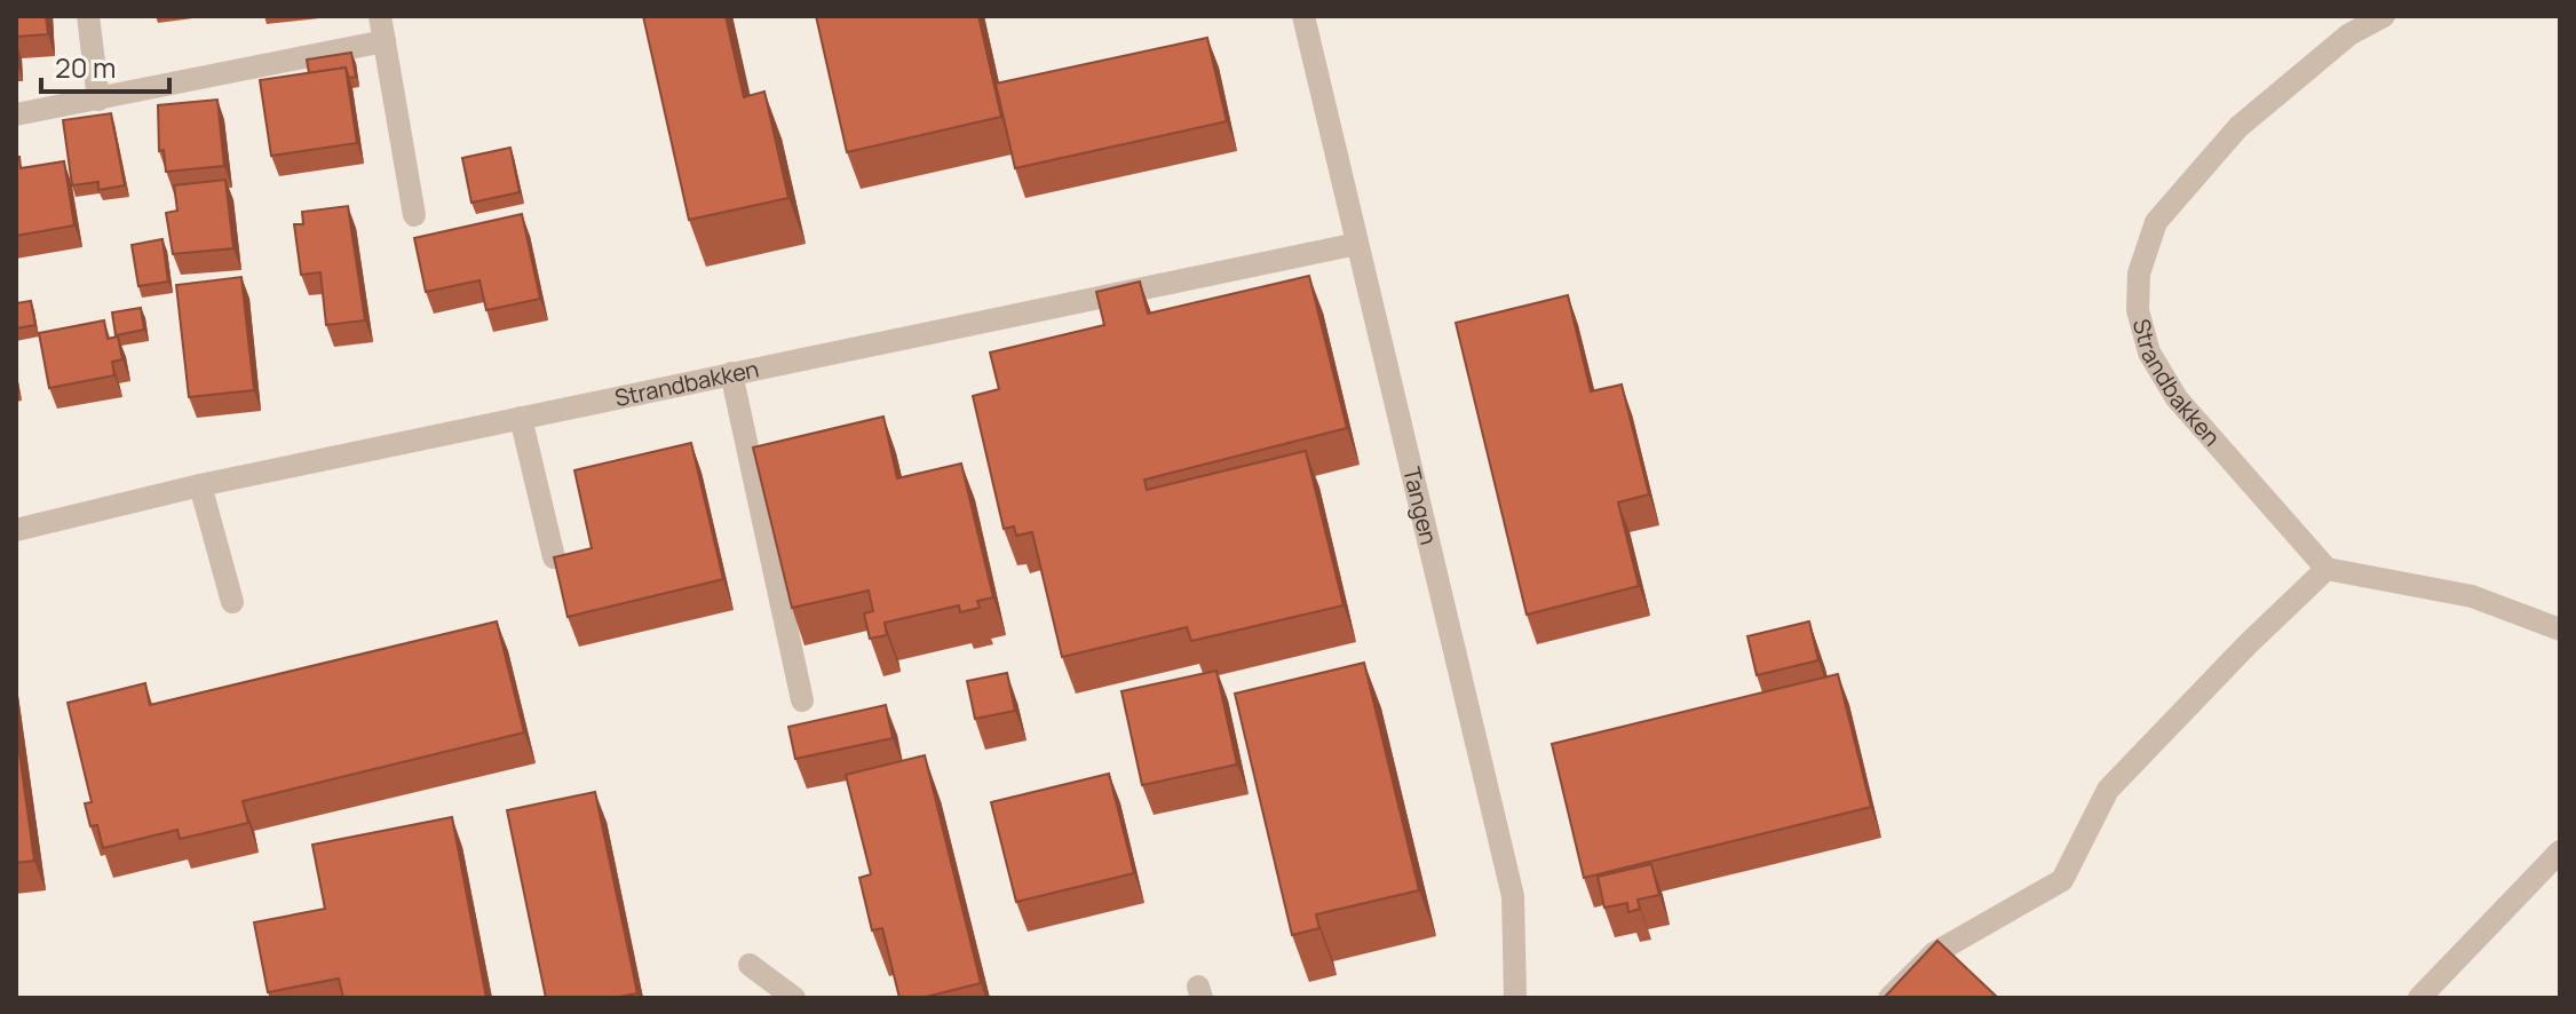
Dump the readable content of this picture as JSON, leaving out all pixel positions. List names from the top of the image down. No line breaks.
{"streets":{"street":["Strandbakken","Tangen"]},"crossings":[["Strandbakken","Tangen"]],"scale_bar":"20 m"}
